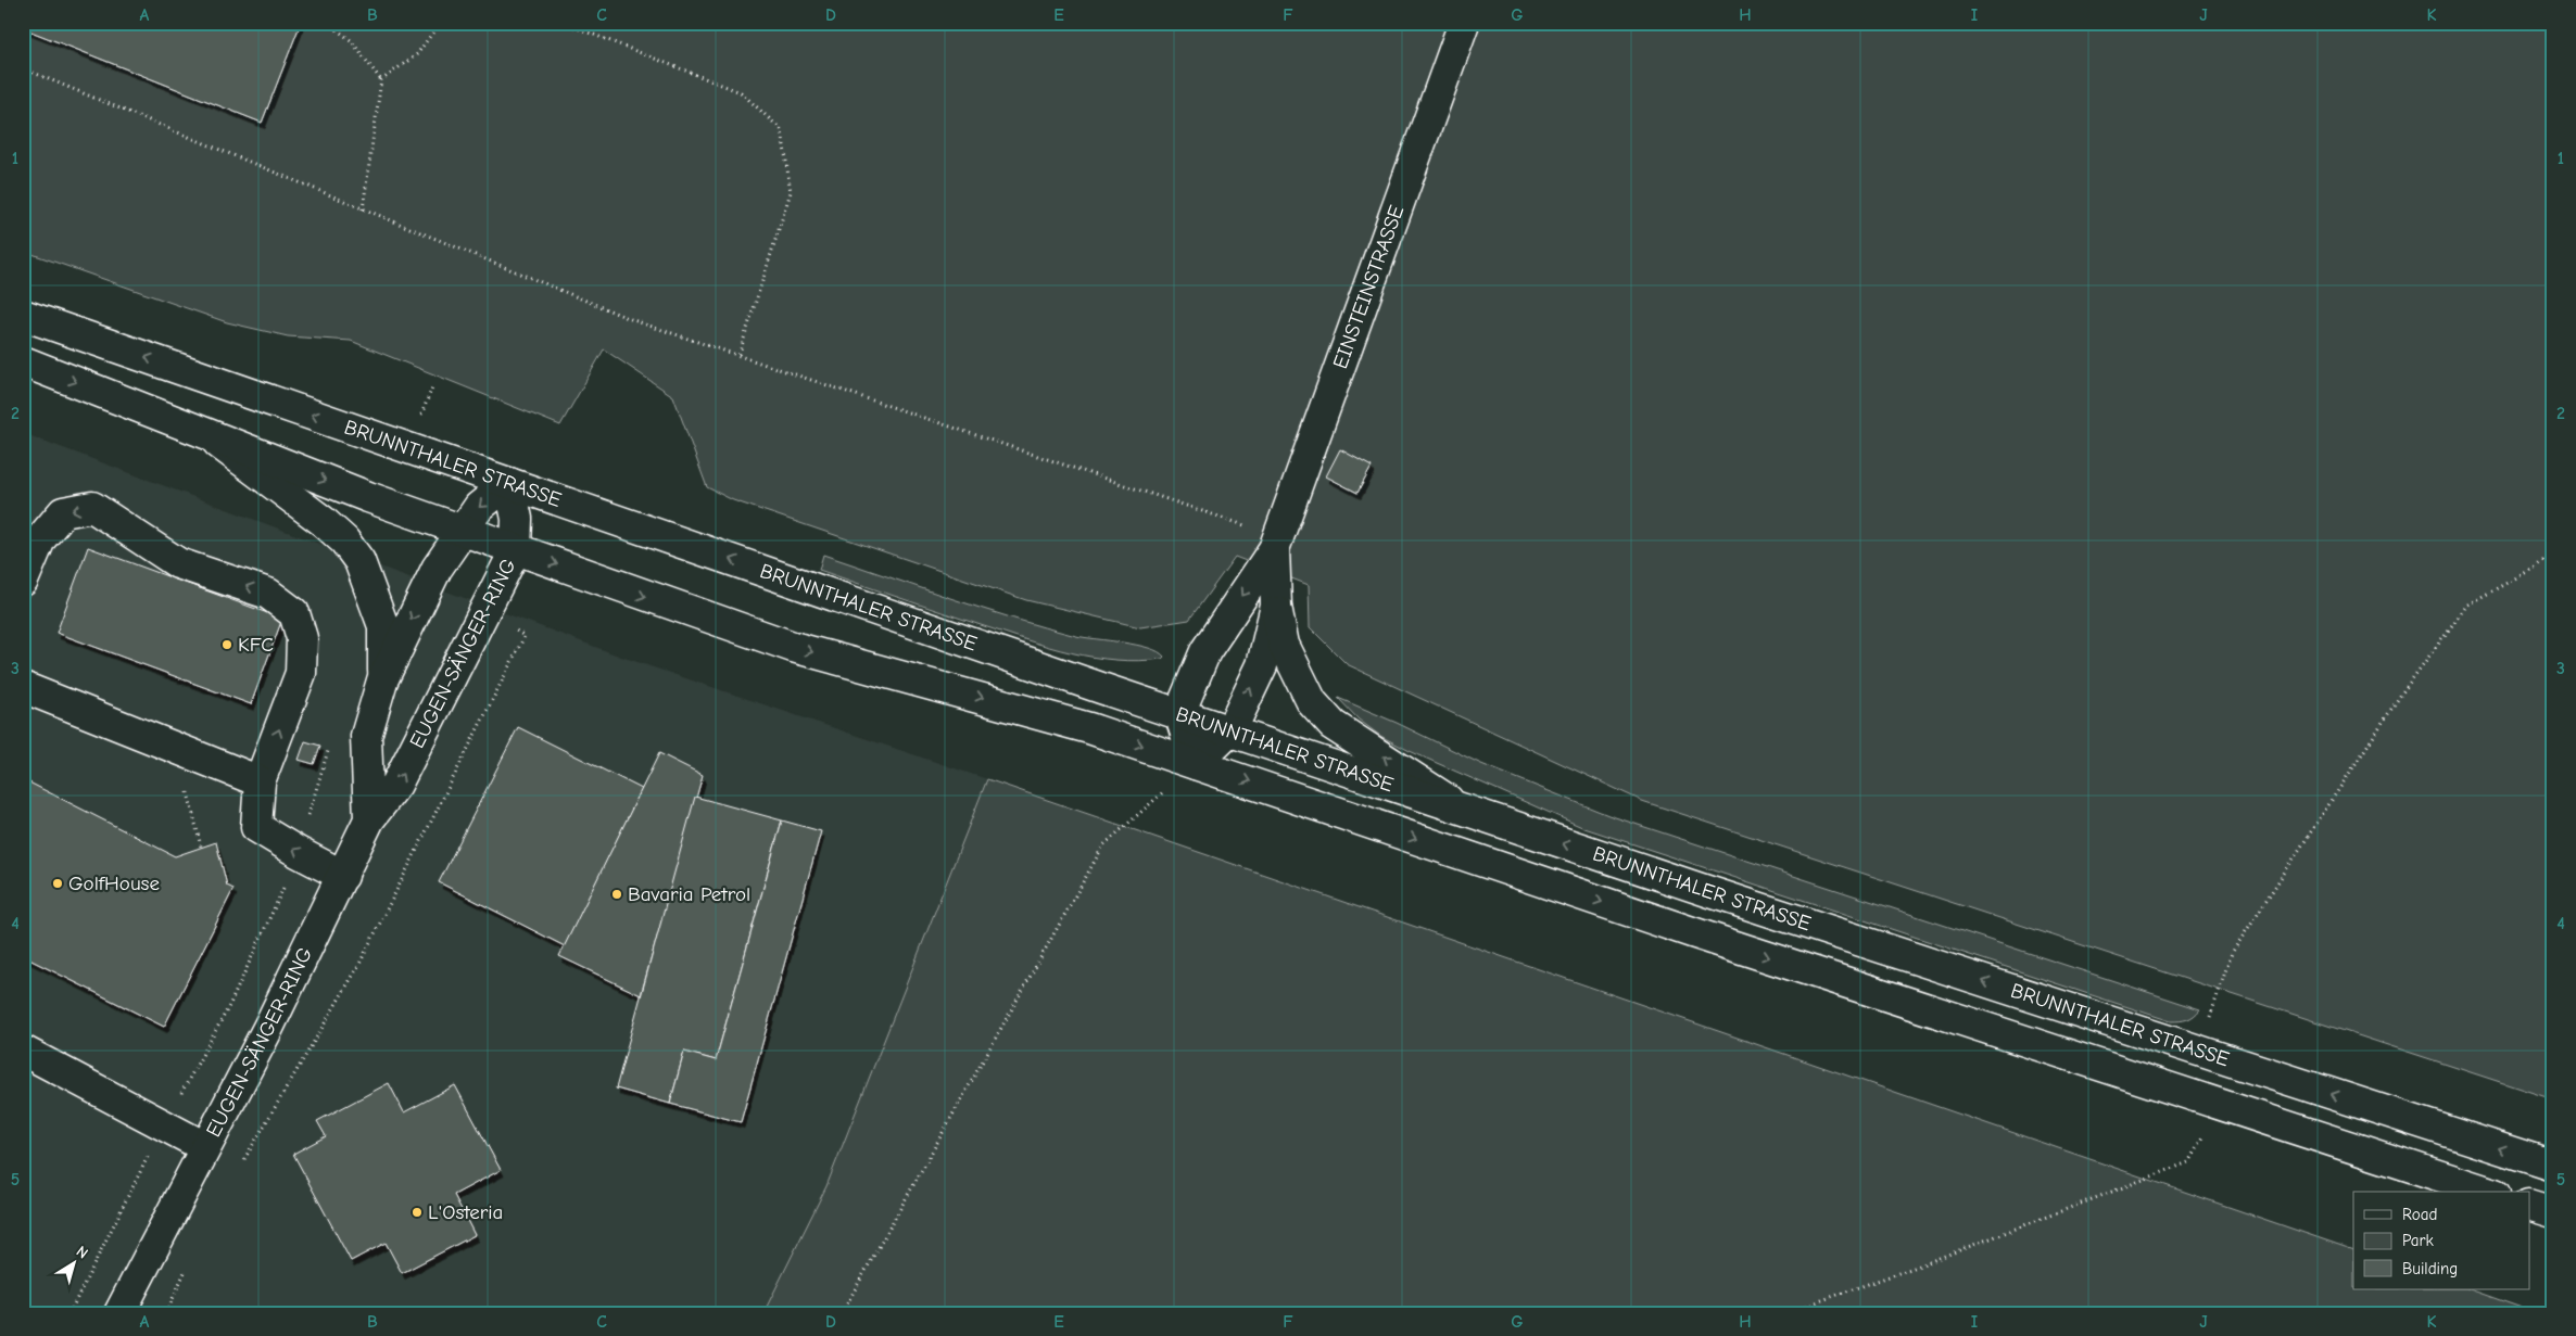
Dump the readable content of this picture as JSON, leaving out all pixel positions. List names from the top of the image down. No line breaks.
{"streets":{"main road":["EINSTEINSTRASSE","BRUNNTHALER STRASSE","EUGEN-SÄNGER-RING"]},"crossings":[["EINSTEINSTRASSE","BRUNNTHALER STRASSE"],["BRUNNTHALER STRASSE","EUGEN-SÄNGER-RING"]],"places":["KFC","GolfHouse","Bavaria Petrol","L'Osteria"],"legend":["Road","Park","Building"],"north":"top right","grid":{"columns":["A","B","C","D","E","F","G","H","I","J","K"],"rows":["1","2","3","4","5"]}}
